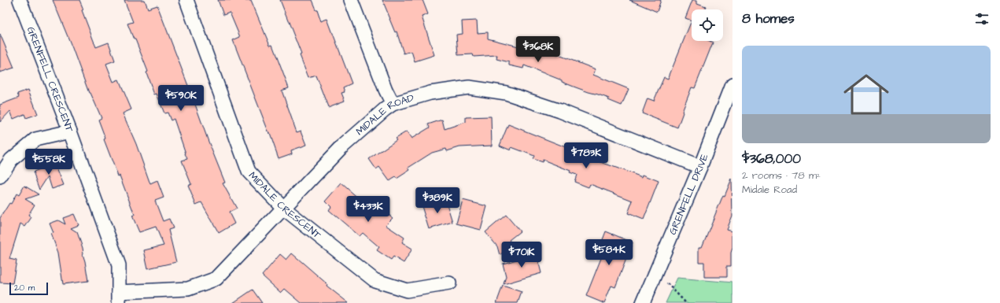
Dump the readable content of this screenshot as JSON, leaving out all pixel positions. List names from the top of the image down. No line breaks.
{"streets":{"street":["GRENFELL CRESCENT","MIDALE ROAD","GRENFELL DRIVE","MIDALE CRESCENT"]},"crossings":[["GRENFELL CRESCENT","MIDALE ROAD"],["MIDALE ROAD","GRENFELL DRIVE"],["MIDALE ROAD","MIDALE CRESCENT"]],"scale_bar":"20 m","page":{"heading":"8 homes","price":["$368K","$590K","$783K","$558K","$389K","$433K","$584K","$701K"],"list":[{"name":"$368,000","note":"2 rooms · 78 m² · Midale Road"}],"scale":"20 m"}}
